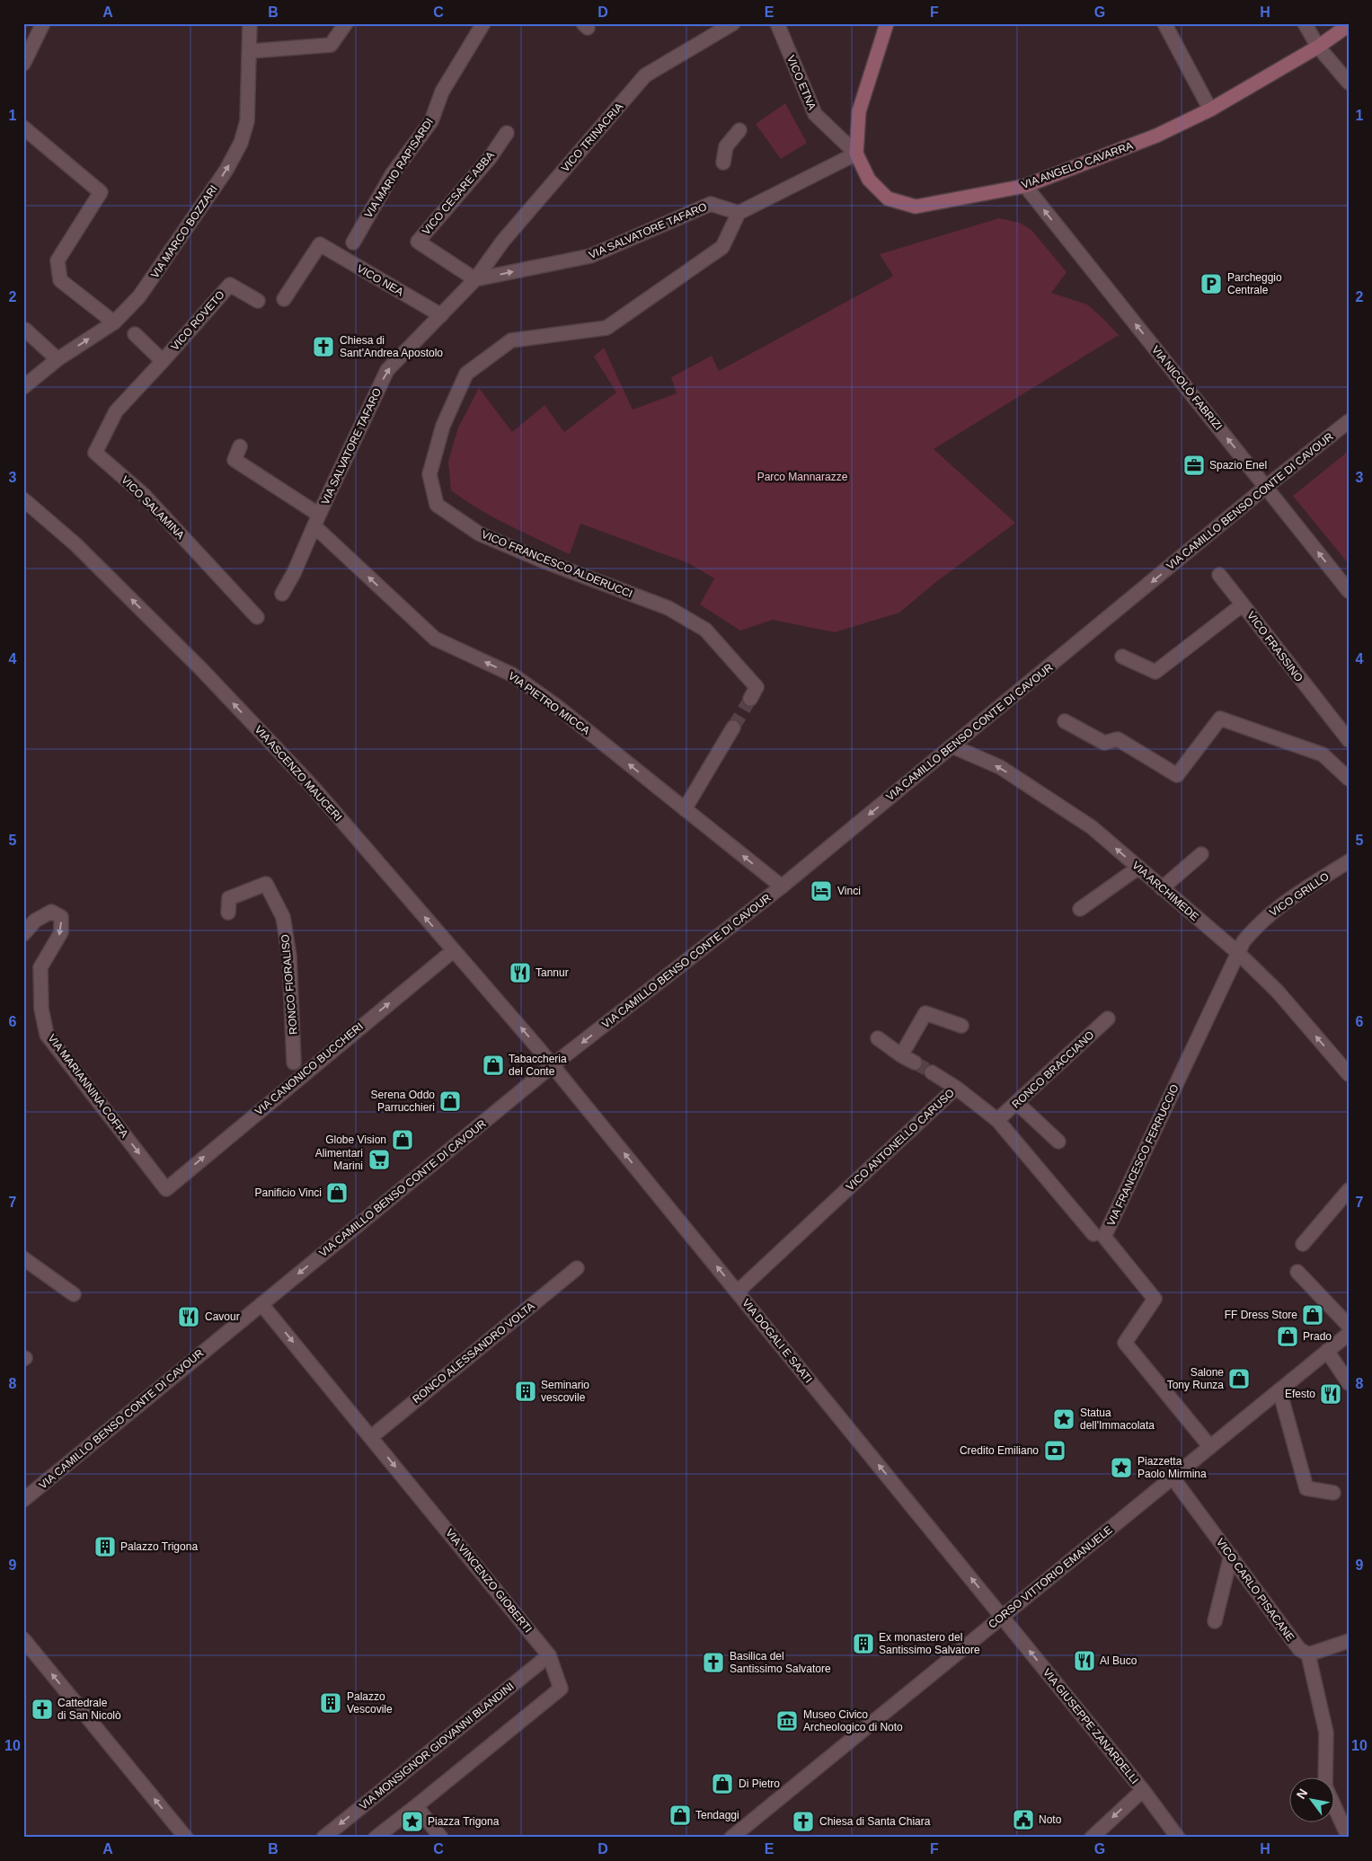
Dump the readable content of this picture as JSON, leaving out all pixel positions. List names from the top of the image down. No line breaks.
{"streets":{"main road":["VIA ANGELO CAVARRA"],"street":["VICO ETNA","VICO TRINACRIA","VIA MARIO RAPISARDI","VICO CESARE ABBA","VIA SALVATORE TAFARO","VIA MARCO BOZZARI","VICO NEA","VICO ROVETO","VIA NICOLÒ FABRIZI","VIA CAMILLO BENSO CONTE DI CAVOUR","VICO SALAMINA","VICO FRANCESCO ALDERUCCI","VICO FRASSINO","VIA PIETRO MICCA","VIA ASCENZO MAUCERI","VIA ARCHIMEDE","VICO GRILLO","RONCO FIORALISO","VIA CANONICO BUCCHERI","RONCO BRACCIANO","VIA MARIANNINA COFFA","VICO ANTONELLO CARUSO","VIA FRANCESCO FERRUCCIO","VIA DOGALI E SAATI","RONCO ALESSANDRO VOLTA","CORSO VITTORIO EMANUELE","VIA VINCENZO GIOBERTI","VICO CARLO PISACANE","VIA GIUSEPPE ZANARDELLI","VIA MONSIGNOR GIOVANNI BLANDINI"]},"crossings":[["VICO ETNA","VIA ANGELO CAVARRA"],["VICO TRINACRIA","VICO CESARE ABBA"],["VICO TRINACRIA","VIA SALVATORE TAFARO"],["VIA ANGELO CAVARRA","VIA NICOLÒ FABRIZI"],["VICO CESARE ABBA","VIA SALVATORE TAFARO"],["VIA SALVATORE TAFARO","VICO NEA"],["VIA SALVATORE TAFARO","VICO FRANCESCO ALDERUCCI"],["VIA SALVATORE TAFARO","VIA PIETRO MICCA"],["VICO ROVETO","VICO SALAMINA"],["VIA NICOLÒ FABRIZI","VIA CAMILLO BENSO CONTE DI CAVOUR"],["VIA CAMILLO BENSO CONTE DI CAVOUR","VIA PIETRO MICCA"],["VIA CAMILLO BENSO CONTE DI CAVOUR","VIA ASCENZO MAUCERI"],["VIA CAMILLO BENSO CONTE DI CAVOUR","VIA ARCHIMEDE"],["VIA CAMILLO BENSO CONTE DI CAVOUR","VIA DOGALI E SAATI"],["VIA CAMILLO BENSO CONTE DI CAVOUR","VIA VINCENZO GIOBERTI"],["VIA ASCENZO MAUCERI","VIA CANONICO BUCCHERI"],["VIA ASCENZO MAUCERI","VIA DOGALI E SAATI"],["VIA ARCHIMEDE","VICO GRILLO"],["VIA ARCHIMEDE","VIA FRANCESCO FERRUCCIO"],["VICO GRILLO","VIA FRANCESCO FERRUCCIO"],["VIA CANONICO BUCCHERI","VIA MARIANNINA COFFA"],["RONCO BRACCIANO","VICO ANTONELLO CARUSO"],["VICO ANTONELLO CARUSO","VIA DOGALI E SAATI"],["VIA FRANCESCO FERRUCCIO","CORSO VITTORIO EMANUELE"],["VIA DOGALI E SAATI","CORSO VITTORIO EMANUELE"],["VIA DOGALI E SAATI","VIA GIUSEPPE ZANARDELLI"],["RONCO ALESSANDRO VOLTA","VIA VINCENZO GIOBERTI"],["CORSO VITTORIO EMANUELE","VICO CARLO PISACANE"],["CORSO VITTORIO EMANUELE","VIA GIUSEPPE ZANARDELLI"],["VIA VINCENZO GIOBERTI","VIA MONSIGNOR GIOVANNI BLANDINI"]],"one_way":["VIA SALVATORE TAFARO","VIA MARCO BOZZARI","VIA NICOLÒ FABRIZI","VIA CAMILLO BENSO CONTE DI CAVOUR","VIA PIETRO MICCA","VIA ASCENZO MAUCERI","VIA ARCHIMEDE","VIA CANONICO BUCCHERI","VIA DOGALI E SAATI","VIA VINCENZO GIOBERTI","VIA GIUSEPPE ZANARDELLI","VIA MONSIGNOR GIOVANNI BLANDINI"],"parks":["Parco Mannarazze"],"places":{"parking":["Parcheggio Centrale"],"church":["Chiesa di Sant'Andrea Apostolo","Basilica del Santissimo Salvatore","Cattedrale di San Nicolò","Chiesa di Santa Chiara"],"office":["Spazio Enel"],"hotel":["Vinci"],"restaurant":["Tannur","Cavour","Efesto","Al Buco"],"shop":["Tabaccheria del Conte","Serena Oddo Parrucchieri","Globe Vision","Panificio Vinci","FF Dress Store","Prado","Salone Tony Runza","Di Pietro","Tendaggi"],"supermarket":["Alimentari Marini"],"building":["Seminario vescovile","Palazzo Trigona","Ex monastero del Santissimo Salvatore","Palazzo Vescovile"],"place":["Statua dell'Immacolata","Piazzetta Paolo Mirmina","Piazza Trigona"],"bank":["Credito Emiliano"],"museum":["Museo Civico Archeologico di Noto"],"public building":["Noto"]},"north":"top left","grid":{"columns":["A","B","C","D","E","F","G","H"],"rows":["1","2","3","4","5","6","7","8","9","10"]}}
